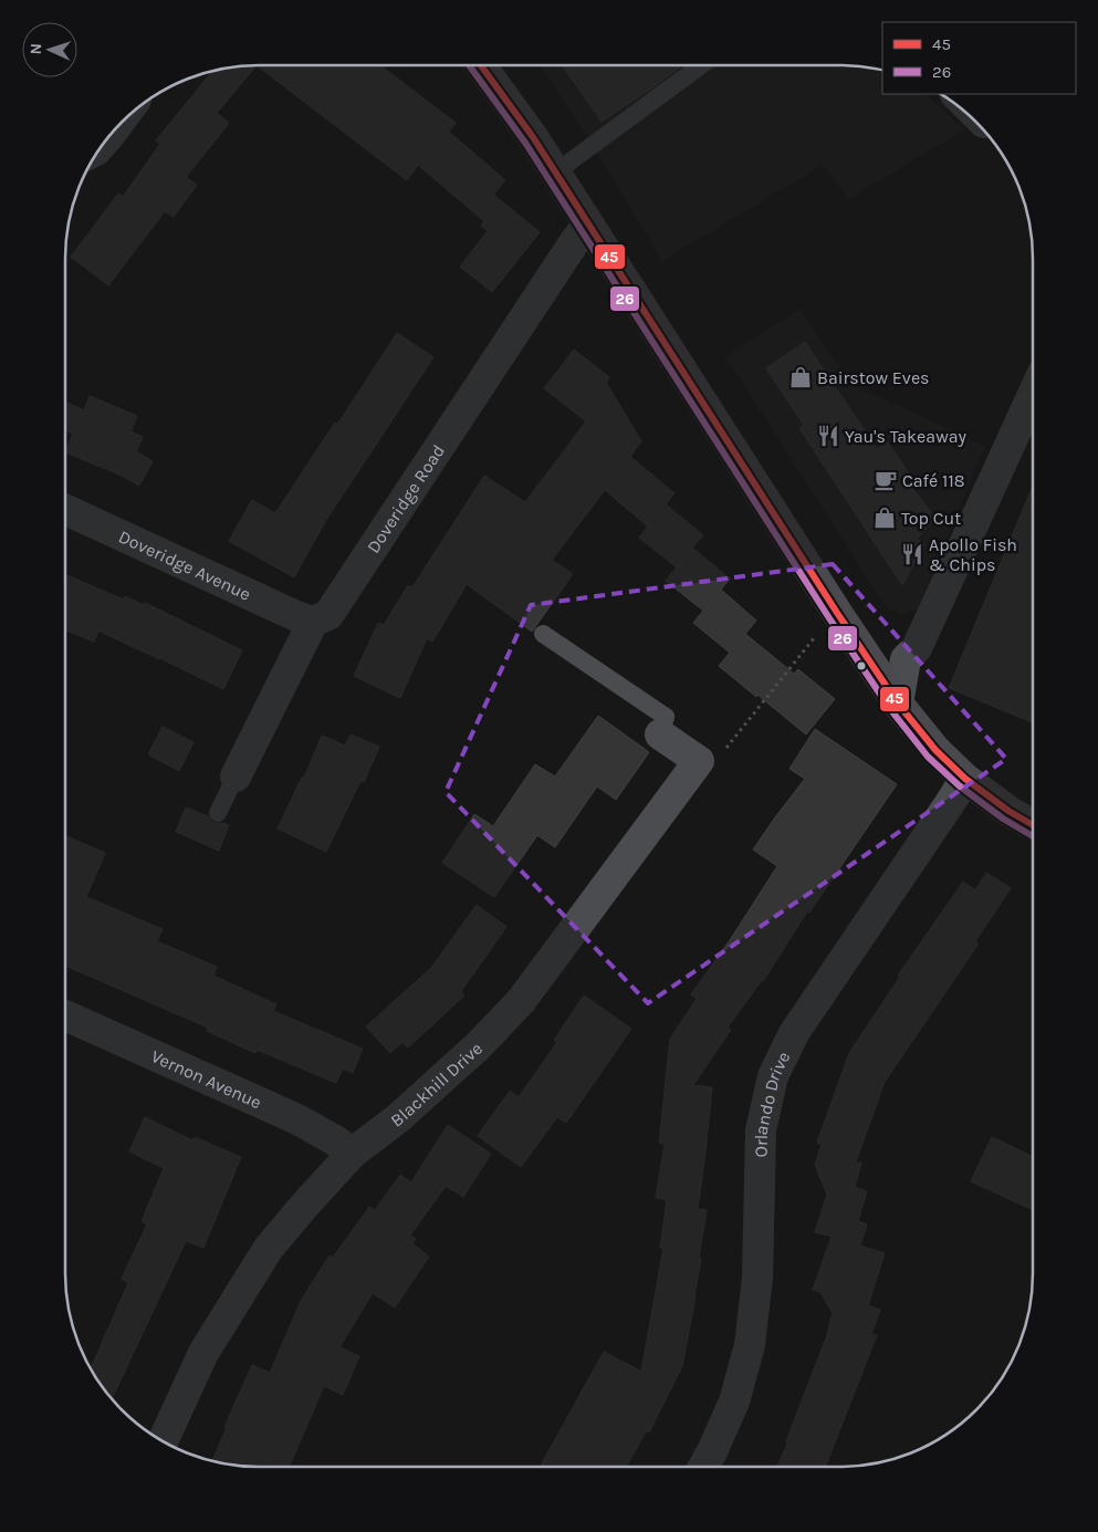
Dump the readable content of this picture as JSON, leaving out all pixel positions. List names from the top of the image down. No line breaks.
{"streets":{"street":["Doveridge Road","Doveridge Avenue","Vernon Avenue","Blackhill Drive","Orlando Drive"]},"crossings":[["Doveridge Road","Doveridge Avenue"],["Vernon Avenue","Blackhill Drive"]],"places":{"shop":["Bairstow Eves","Top Cut"],"restaurant":["Yau's Takeaway","Apollo Fish & Chips"],"cafe":["Café 118"]},"lines":["transit line 45","transit line 26"],"legend":["45","26"],"north":"left"}
